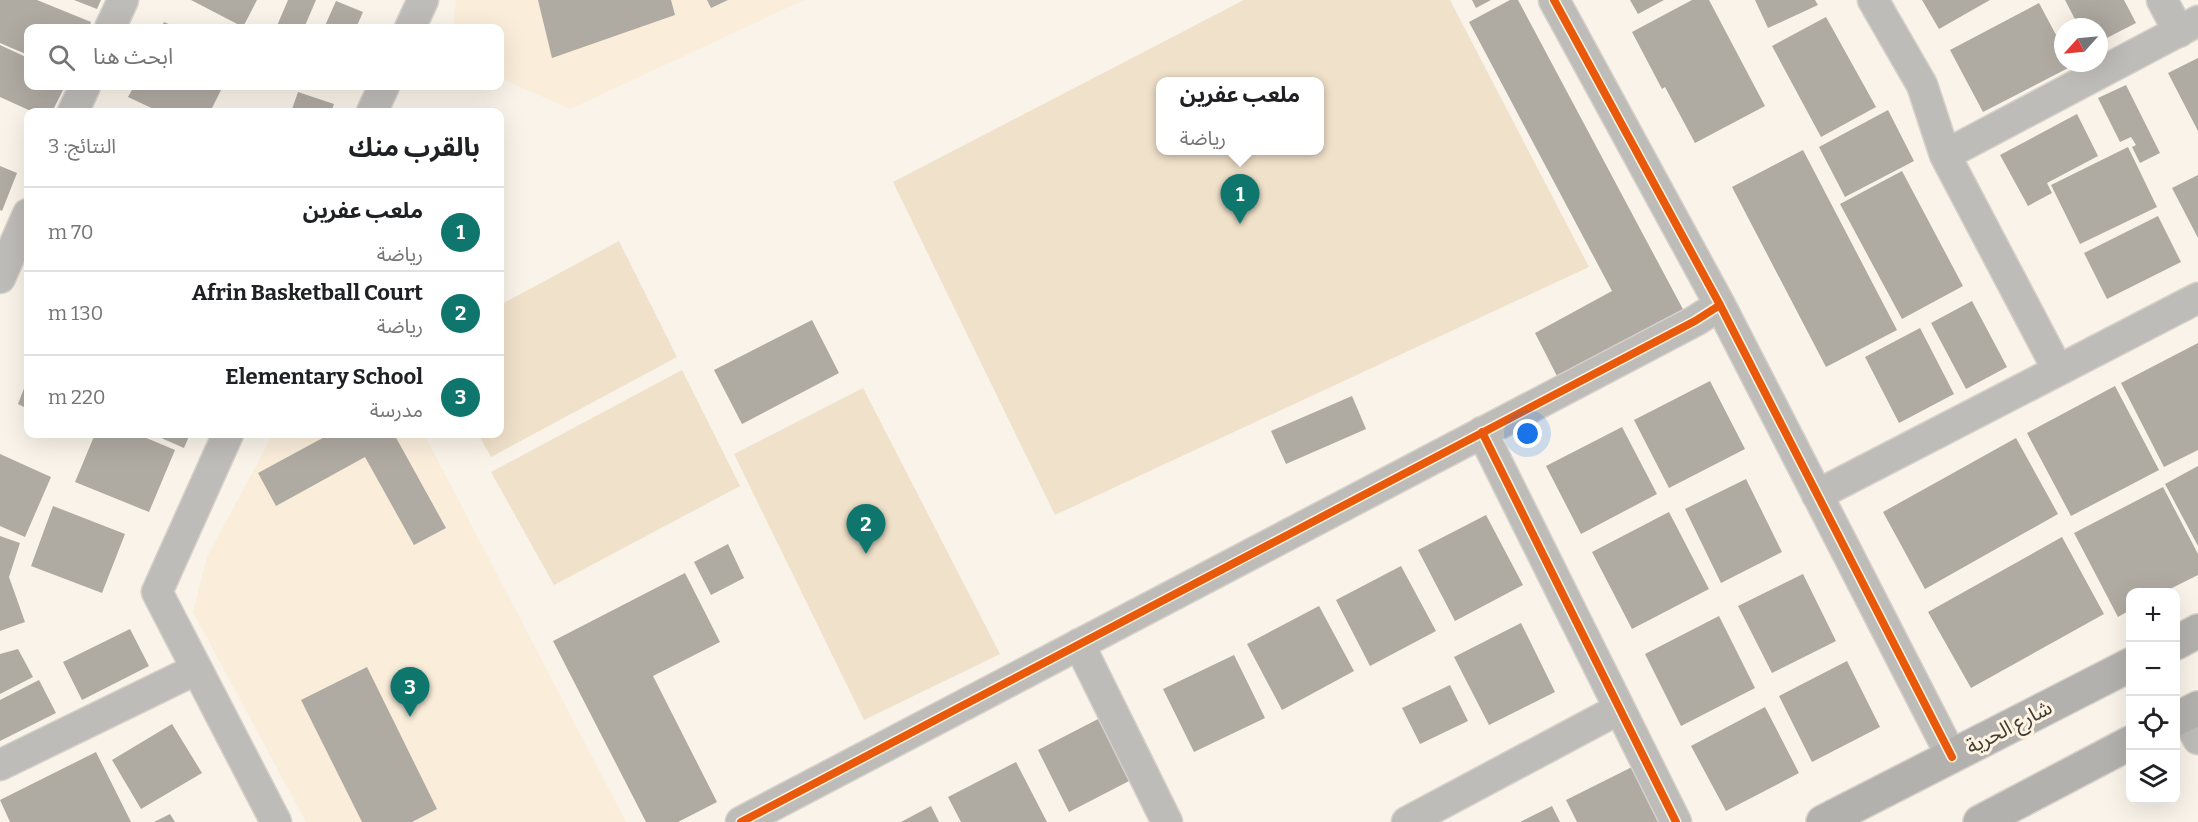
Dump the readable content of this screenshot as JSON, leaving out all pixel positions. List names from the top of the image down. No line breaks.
{"streets":{"main road":["شارع الحرية"]},"north":"bottom left","page":{"search":"ابحث هنا","popup":["ملعب عفرين","رياضة"],"heading":["بالقرب منك","النتائج: 3"],"pins":["1","2","3"],"list":[{"mark":"1","name":"ملعب عفرين","note":"رياضة","value":"70 m"},{"mark":"2","name":"Afrin Basketball Court","note":"رياضة","value":"130 m"},{"mark":"3","name":"Elementary School","note":"مدرسة","value":"220 m"}],"map_buttons":["+","−"]}}
